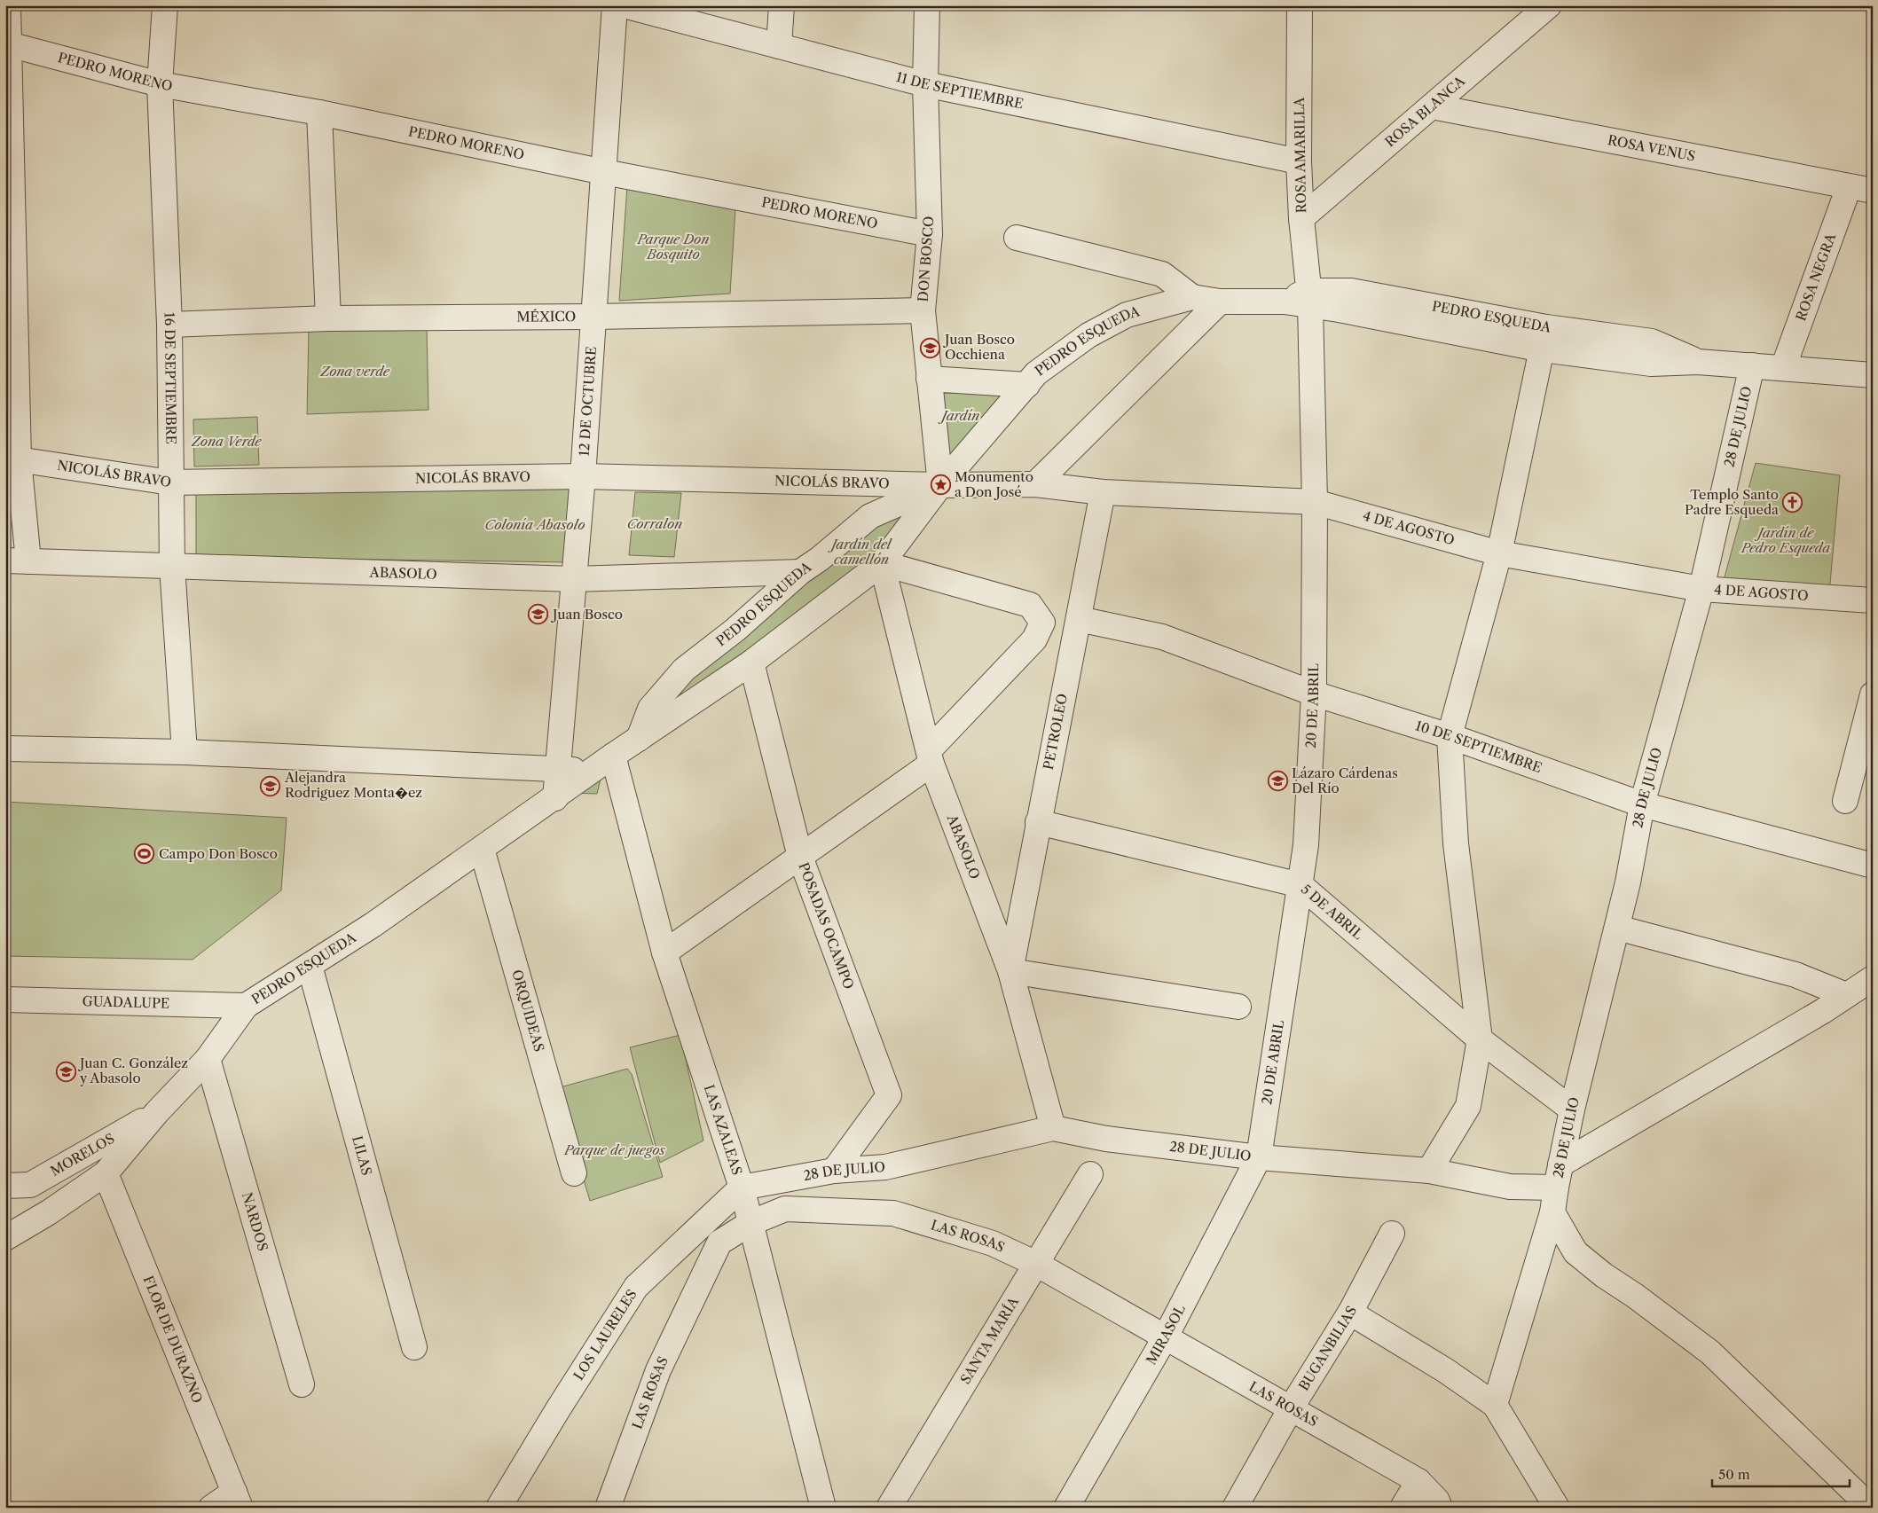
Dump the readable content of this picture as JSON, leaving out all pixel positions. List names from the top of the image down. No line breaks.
{"streets":{"street":["PEDRO MORENO","11 DE SEPTIEMBRE","ROSA BLANCA","ROSA VENUS","ROSA AMARILLA","DON BOSCO","ROSA NEGRA","MÉXICO","PEDRO ESQUEDA","16 DE SEPTIEMBRE","12 DE OCTUBRE","28 DE JULIO","NICOLÁS BRAVO","4 DE AGOSTO","ABASOLO","20 DE ABRIL","PETROLEO","10 DE SEPTIEMBRE","5 DE ABRIL","POSADAS OCAMPO","GUADALUPE","ORQUIDEAS","LAS AZALEAS","MORELOS","LILAS","NARDOS","LAS ROSAS","MIRASOL","LOS LAURELES","FLOR DE DURAZNO","SANTA MARÍA","BUGANBILIAS"]},"crossings":[["PEDRO MORENO","DON BOSCO"],["PEDRO MORENO","16 DE SEPTIEMBRE"],["PEDRO MORENO","12 DE OCTUBRE"],["11 DE SEPTIEMBRE","ROSA AMARILLA"],["11 DE SEPTIEMBRE","DON BOSCO"],["ROSA BLANCA","ROSA VENUS"],["ROSA BLANCA","ROSA AMARILLA"],["ROSA VENUS","ROSA NEGRA"],["ROSA AMARILLA","PEDRO ESQUEDA"],["ROSA AMARILLA","20 DE ABRIL"],["DON BOSCO","MÉXICO"],["DON BOSCO","PEDRO ESQUEDA"],["DON BOSCO","NICOLÁS BRAVO"],["DON BOSCO","4 DE AGOSTO"],["ROSA NEGRA","PEDRO ESQUEDA"],["MÉXICO","16 DE SEPTIEMBRE"],["MÉXICO","12 DE OCTUBRE"],["PEDRO ESQUEDA","12 DE OCTUBRE"],["PEDRO ESQUEDA","28 DE JULIO"],["PEDRO ESQUEDA","NICOLÁS BRAVO"],["PEDRO ESQUEDA","4 DE AGOSTO"],["PEDRO ESQUEDA","ABASOLO"],["PEDRO ESQUEDA","20 DE ABRIL"],["PEDRO ESQUEDA","POSADAS OCAMPO"],["PEDRO ESQUEDA","GUADALUPE"],["PEDRO ESQUEDA","ORQUIDEAS"],["PEDRO ESQUEDA","LAS AZALEAS"],["PEDRO ESQUEDA","MORELOS"],["PEDRO ESQUEDA","LILAS"],["PEDRO ESQUEDA","NARDOS"],["PEDRO ESQUEDA","FLOR DE DURAZNO"],["16 DE SEPTIEMBRE","NICOLÁS BRAVO"],["16 DE SEPTIEMBRE","ABASOLO"],["12 DE OCTUBRE","NICOLÁS BRAVO"],["12 DE OCTUBRE","ABASOLO"],["28 DE JULIO","4 DE AGOSTO"],["28 DE JULIO","ABASOLO"],["28 DE JULIO","20 DE ABRIL"],["28 DE JULIO","10 DE SEPTIEMBRE"],["28 DE JULIO","5 DE ABRIL"],["28 DE JULIO","POSADAS OCAMPO"],["28 DE JULIO","LAS AZALEAS"],["28 DE JULIO","MIRASOL"],["28 DE JULIO","LOS LAURELES"],["NICOLÁS BRAVO","4 DE AGOSTO"],["4 DE AGOSTO","20 DE ABRIL"],["4 DE AGOSTO","PETROLEO"],["ABASOLO","PETROLEO"],["20 DE ABRIL","10 DE SEPTIEMBRE"],["20 DE ABRIL","5 DE ABRIL"],["20 DE ABRIL","MIRASOL"],["PETROLEO","10 DE SEPTIEMBRE"],["PETROLEO","5 DE ABRIL"],["LAS AZALEAS","LAS ROSAS"],["LAS AZALEAS","LOS LAURELES"],["LAS ROSAS","MIRASOL"],["LAS ROSAS","SANTA MARÍA"],["LAS ROSAS","BUGANBILIAS"]],"parks":["Parque Don Bosquito","Zona verde","Jardín","Zona Verde","Corralon","Colonía Abasolo","Jardín de Pedro Esqueda","Jardín del camellón","Parque de juegos"],"places":{"school or university":["Juan Bosco Occhiena","Juan Bosco","Lázaro Cárdenas Del Río","Alejandra Rodriguez Monta�ez","Juan C. González y Abasolo"],"place":["Monumento a Don José"],"church":["Templo Santo Padre Esqueda"],"sports":["Campo Don Bosco"]},"scale_bar":"50 m"}
